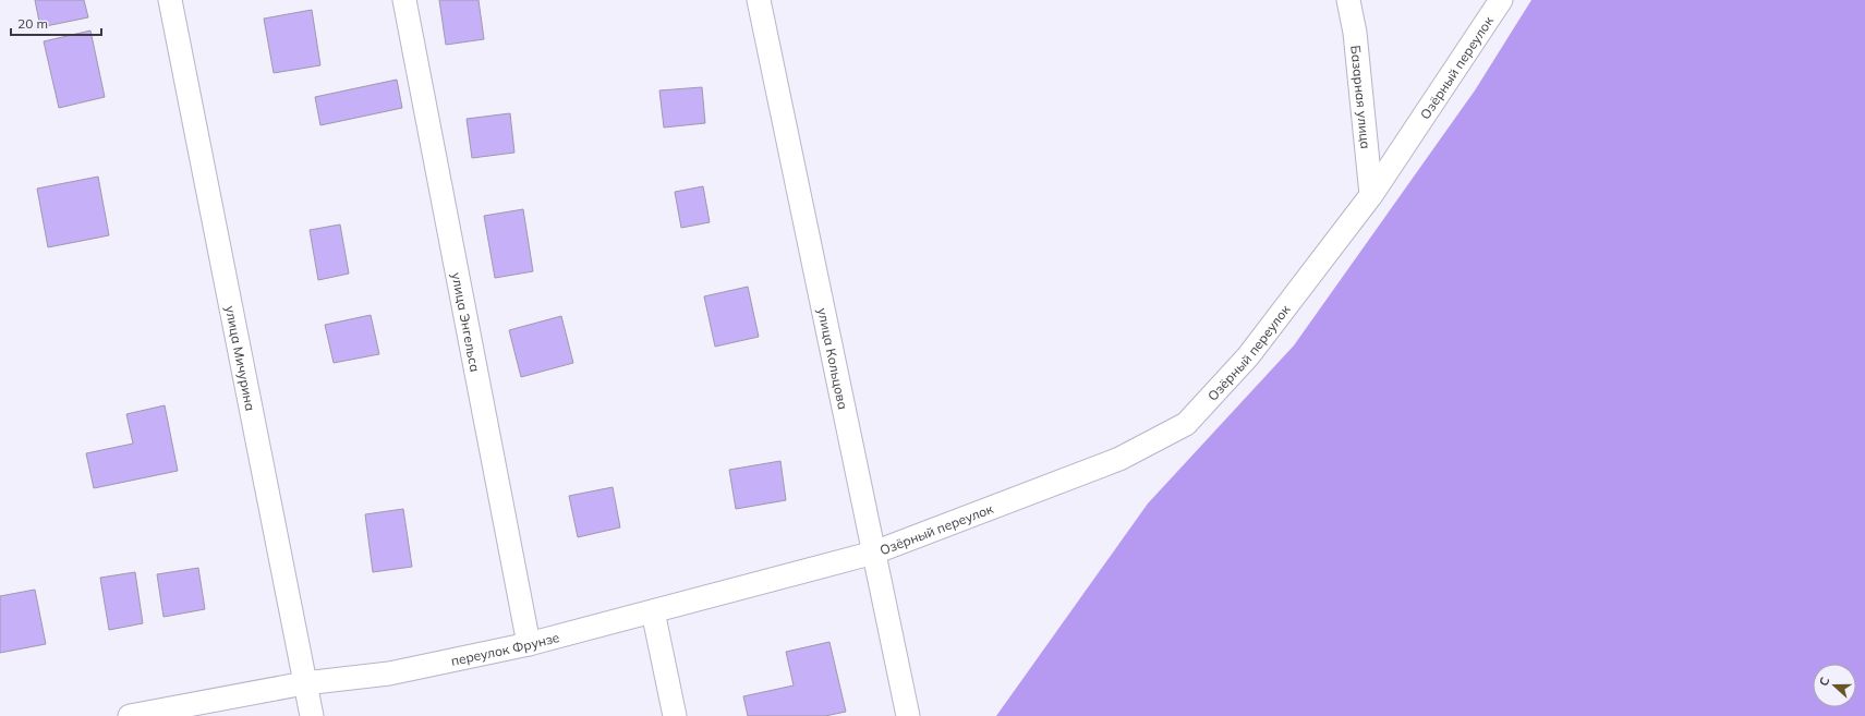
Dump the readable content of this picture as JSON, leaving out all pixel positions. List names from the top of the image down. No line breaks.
{"streets":{"street":["Озёрный переулок","Базарная улица","улица Энгельса","улица Мичурина","улица Кольцова","переулок Фрунзе"]},"crossings":[["Озёрный переулок","Базарная улица"],["Озёрный переулок","улица Кольцова"],["Озёрный переулок","переулок Фрунзе"],["улица Энгельса","переулок Фрунзе"],["улица Мичурина","переулок Фрунзе"],["улица Кольцова","переулок Фрунзе"]],"scale_bar":"20 m","north":"left"}
